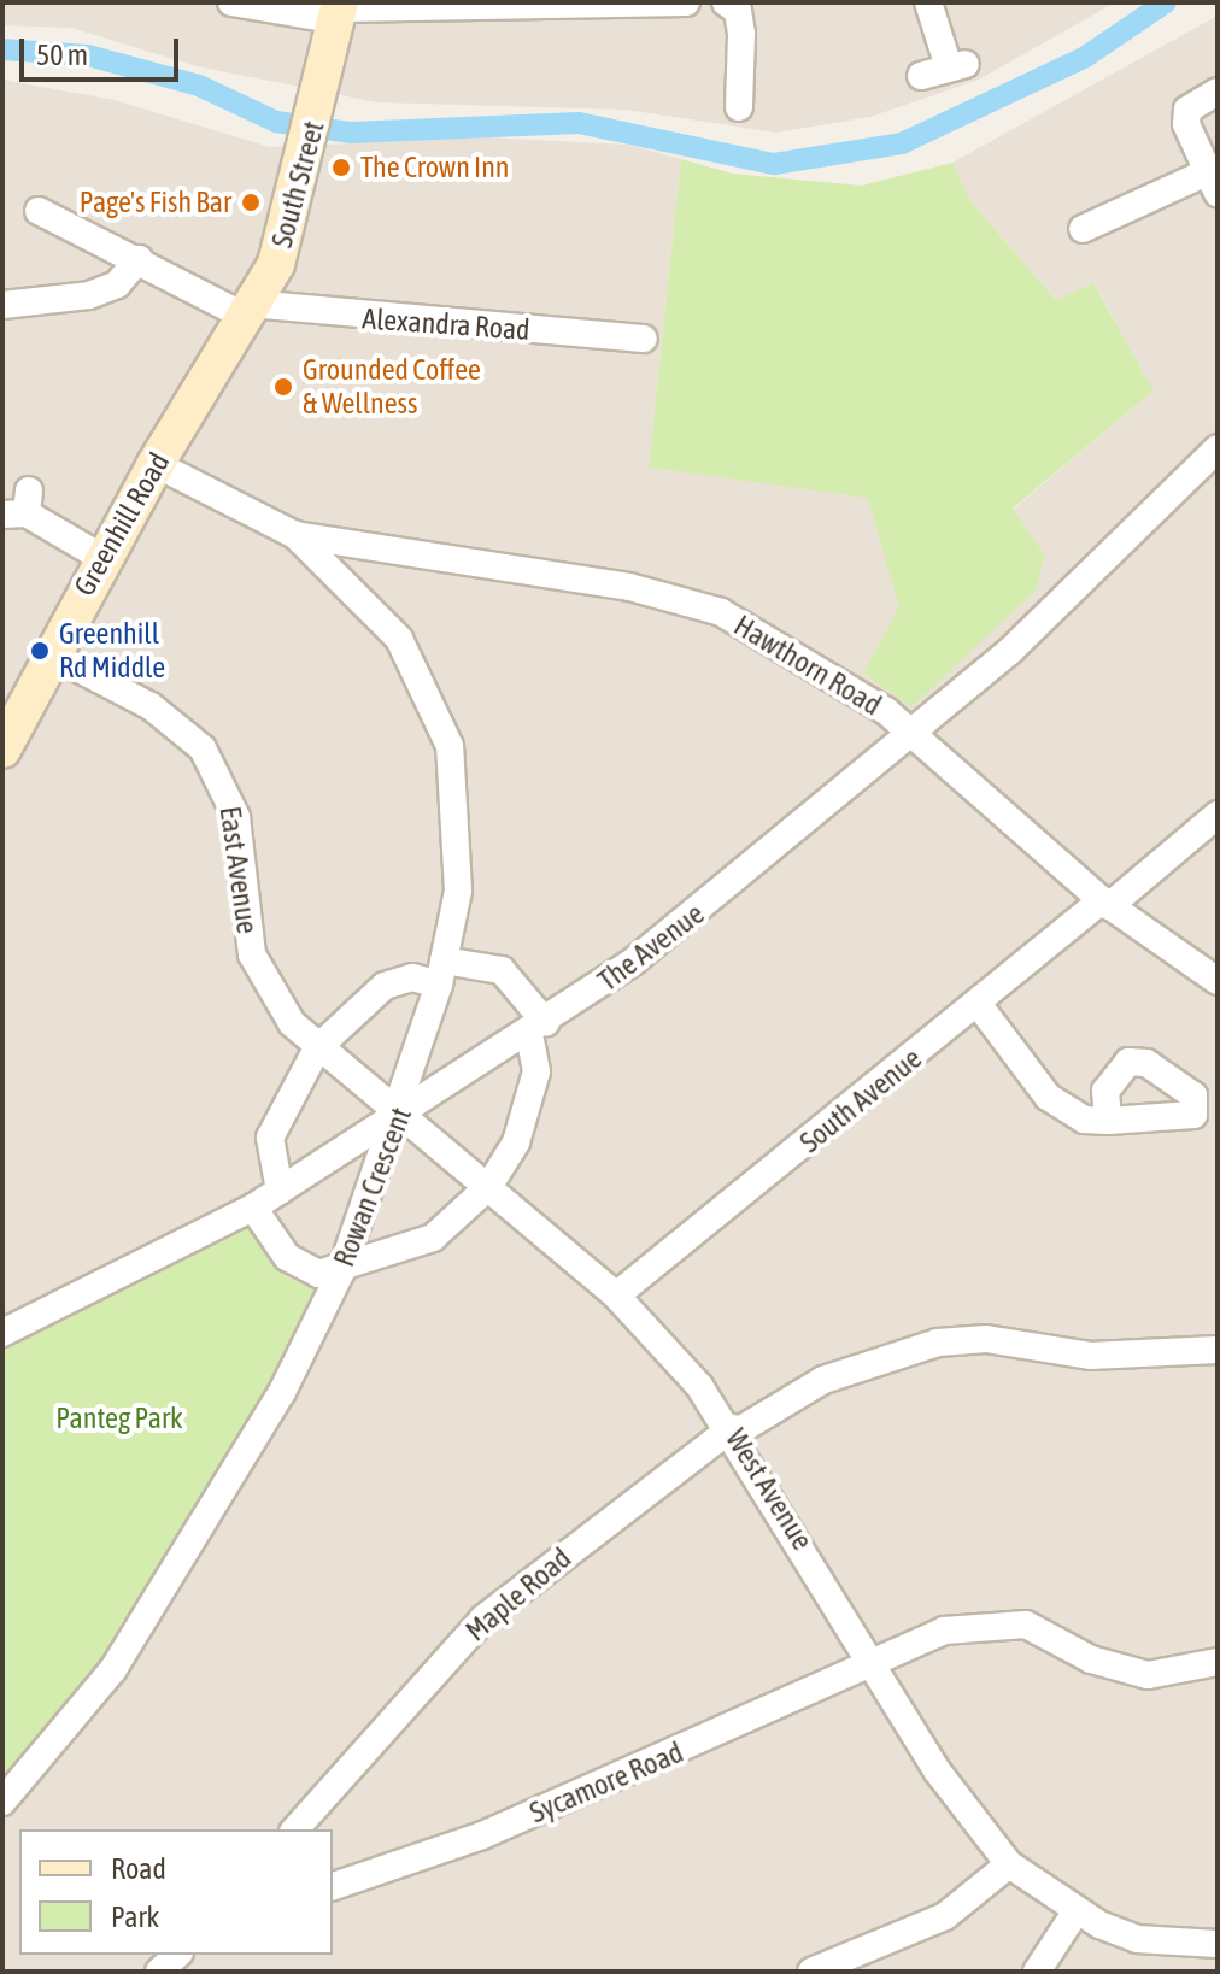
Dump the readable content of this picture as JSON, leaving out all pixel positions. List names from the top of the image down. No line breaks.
{"streets":{"street":["South Street","Alexandra Road","Greenhill Road","Hawthorn Road","East Avenue","The Avenue","South Avenue","Rowan Crescent","West Avenue","Maple Road","Sycamore Road"]},"crossings":[["South Street","Alexandra Road"],["South Street","Greenhill Road"],["Alexandra Road","Greenhill Road"],["Greenhill Road","Hawthorn Road"],["Greenhill Road","East Avenue"],["Hawthorn Road","The Avenue"],["Hawthorn Road","South Avenue"],["Hawthorn Road","Rowan Crescent"],["East Avenue","The Avenue"],["East Avenue","Rowan Crescent"],["East Avenue","West Avenue"],["The Avenue","Rowan Crescent"],["The Avenue","West Avenue"],["South Avenue","West Avenue"],["Rowan Crescent","West Avenue"],["West Avenue","Maple Road"],["West Avenue","Sycamore Road"]],"parks":["Panteg Park"],"places":["The Crown Inn","Page's Fish Bar","Grounded Coffee & Wellness","Greenhill Rd Middle"],"legend":["Road","Park"],"scale_bar":"50 m"}
